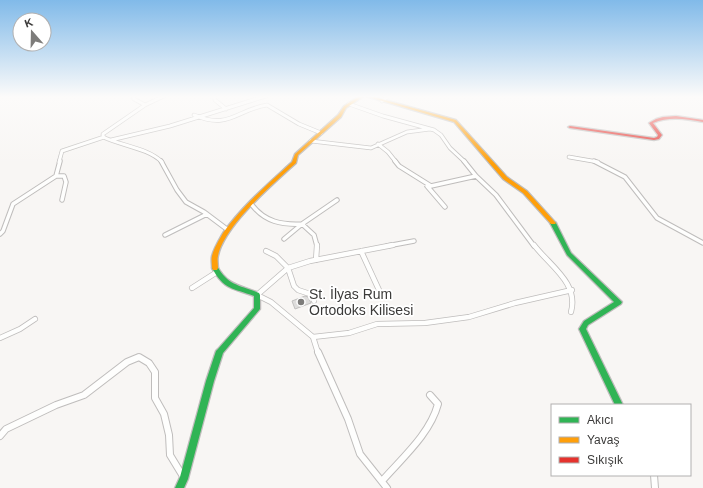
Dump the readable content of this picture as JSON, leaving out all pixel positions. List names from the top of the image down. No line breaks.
{"places":["St. İlyas Rum Ortodoks Kilisesi"],"legend":["Akıcı","Yavaş","Sıkışık"],"north":"top"}
